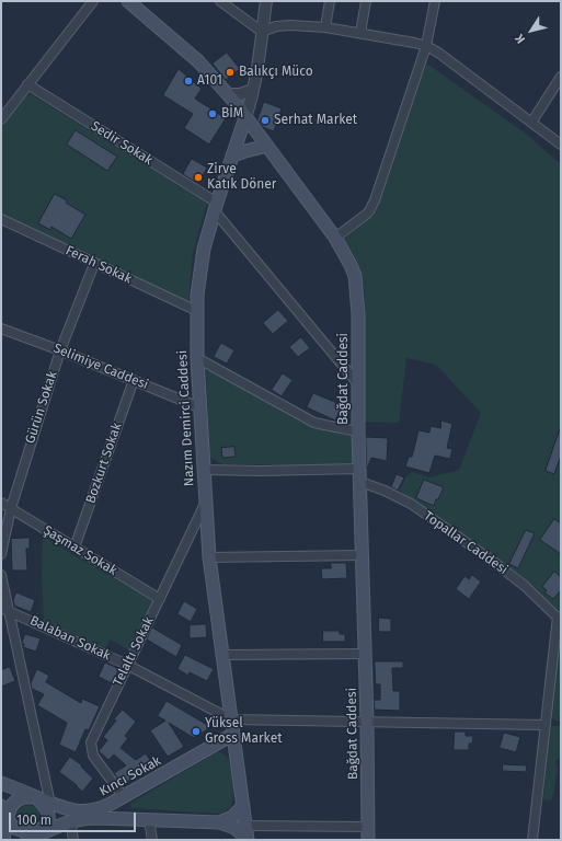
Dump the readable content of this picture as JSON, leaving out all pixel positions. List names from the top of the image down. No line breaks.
{"streets":{"main road":["Bağdat Caddesi","Nazım Demirci Caddesi","Kıncı Sokak"],"street":["Sedir Sokak","Ferah Sokak","Selimiye Caddesi","Gürün Sokak","Bozkurt Sokak","Topallar Caddesi","Şaşmaz Sokak","Balaban Sokak","Telaltı Sokak"]},"crossings":[["Sedir Sokak","Bağdat Caddesi"],["Sedir Sokak","Nazım Demirci Caddesi"],["Ferah Sokak","Gürün Sokak"],["Ferah Sokak","Nazım Demirci Caddesi"],["Selimiye Caddesi","Gürün Sokak"],["Selimiye Caddesi","Nazım Demirci Caddesi"],["Selimiye Caddesi","Bozkurt Sokak"],["Bağdat Caddesi","Nazım Demirci Caddesi"],["Bağdat Caddesi","Topallar Caddesi"],["Gürün Sokak","Şaşmaz Sokak"],["Nazım Demirci Caddesi","Balaban Sokak"],["Nazım Demirci Caddesi","Telaltı Sokak"],["Nazım Demirci Caddesi","Kıncı Sokak"],["Bozkurt Sokak","Şaşmaz Sokak"],["Şaşmaz Sokak","Telaltı Sokak"],["Balaban Sokak","Telaltı Sokak"],["Telaltı Sokak","Kıncı Sokak"]],"places":["Balıkçı Müco","A101","BİM","Serhat Market","Zirve Katık Döner","Yüksel Gross Market"],"scale_bar":"100 m","north":"bottom left"}
